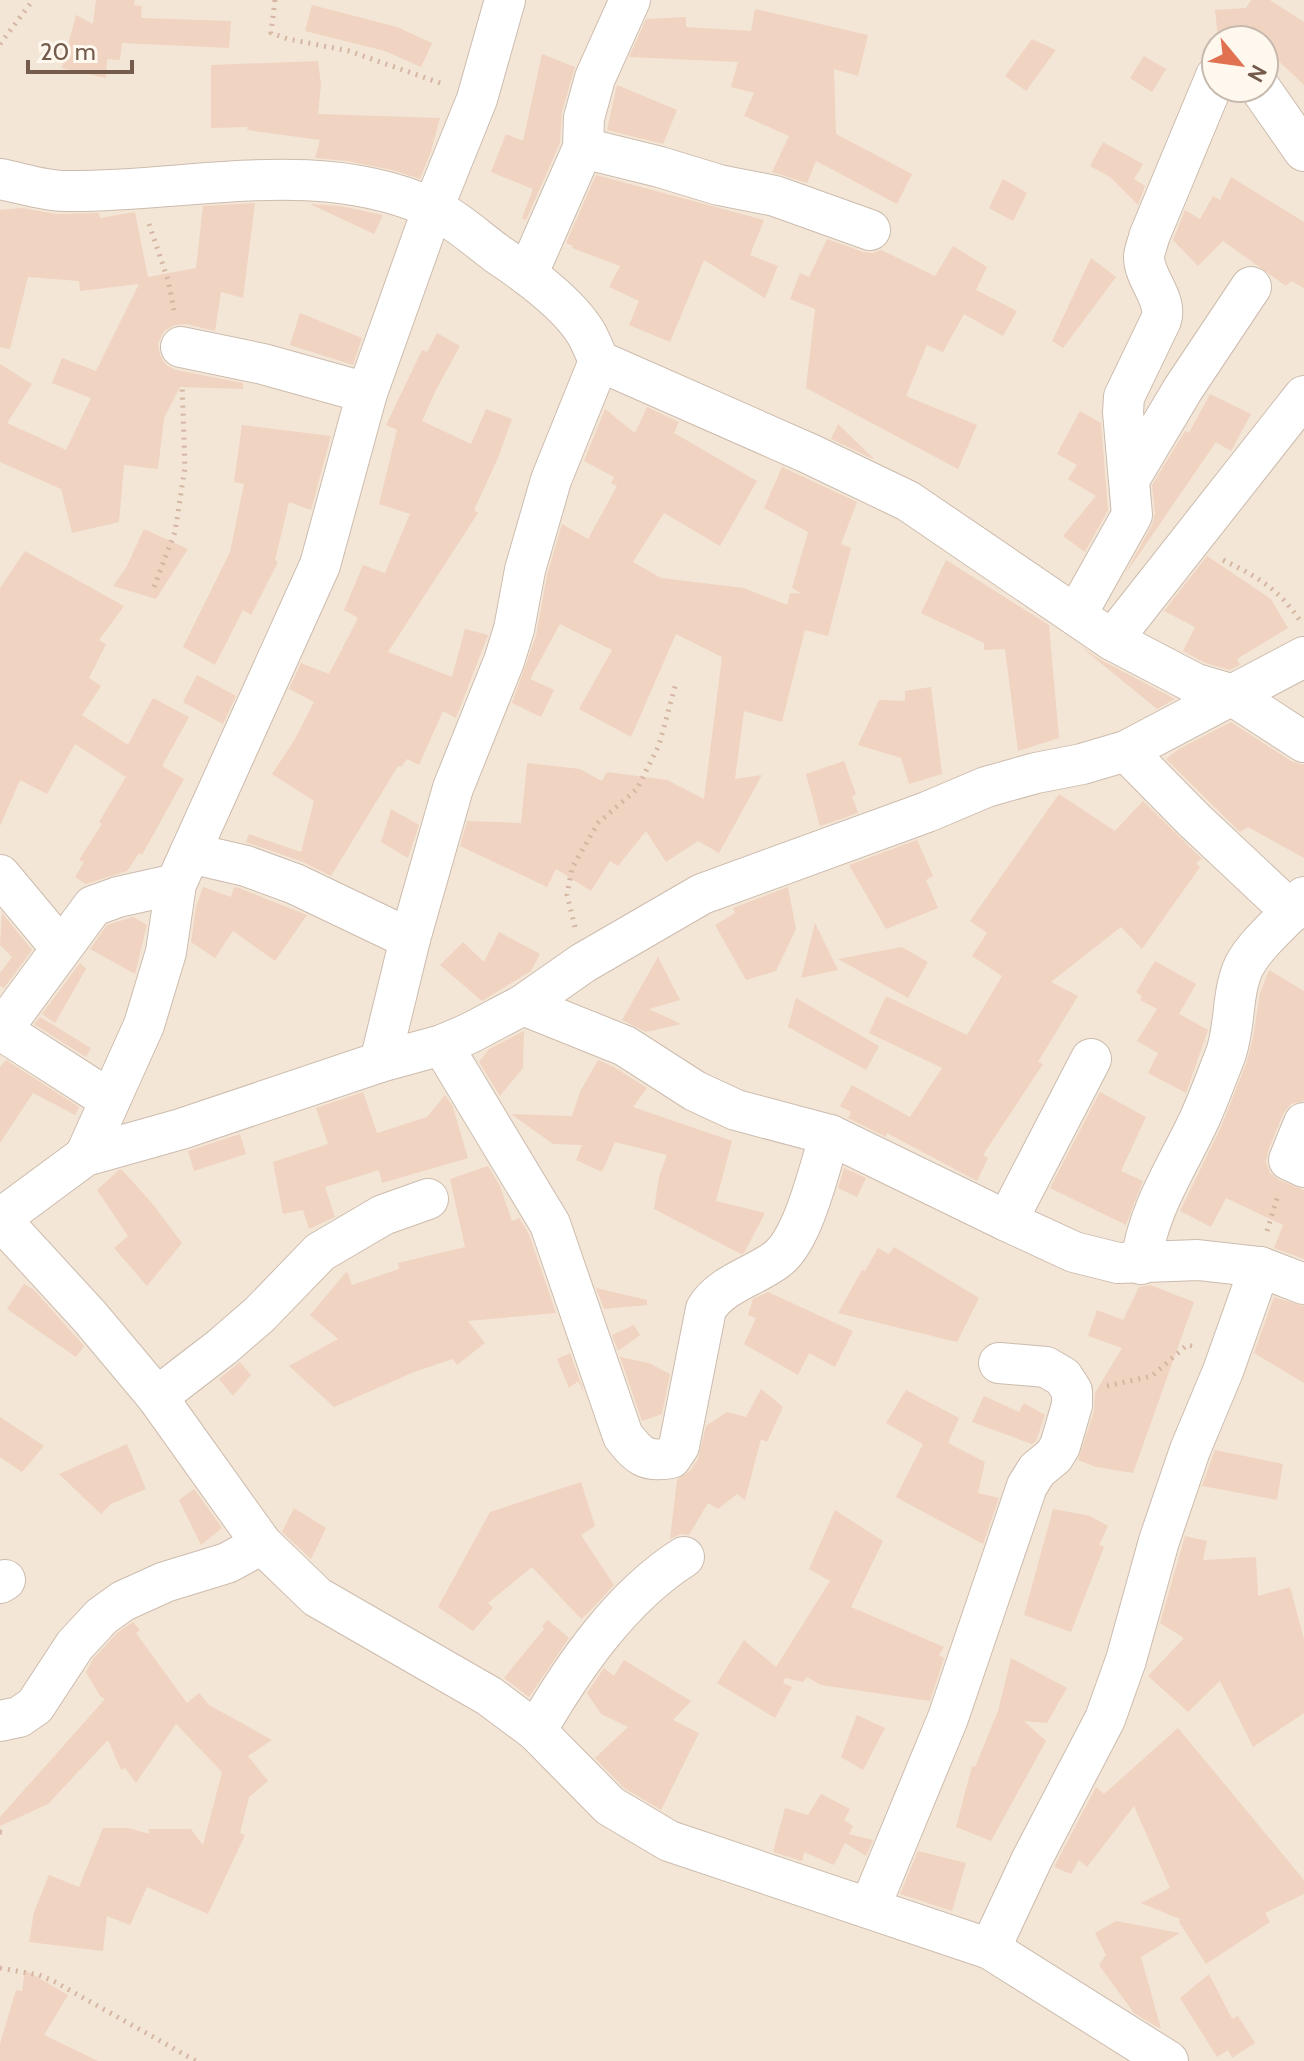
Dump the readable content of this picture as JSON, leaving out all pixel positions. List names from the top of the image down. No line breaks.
{"scale_bar":"20 m","north":"bottom right"}
